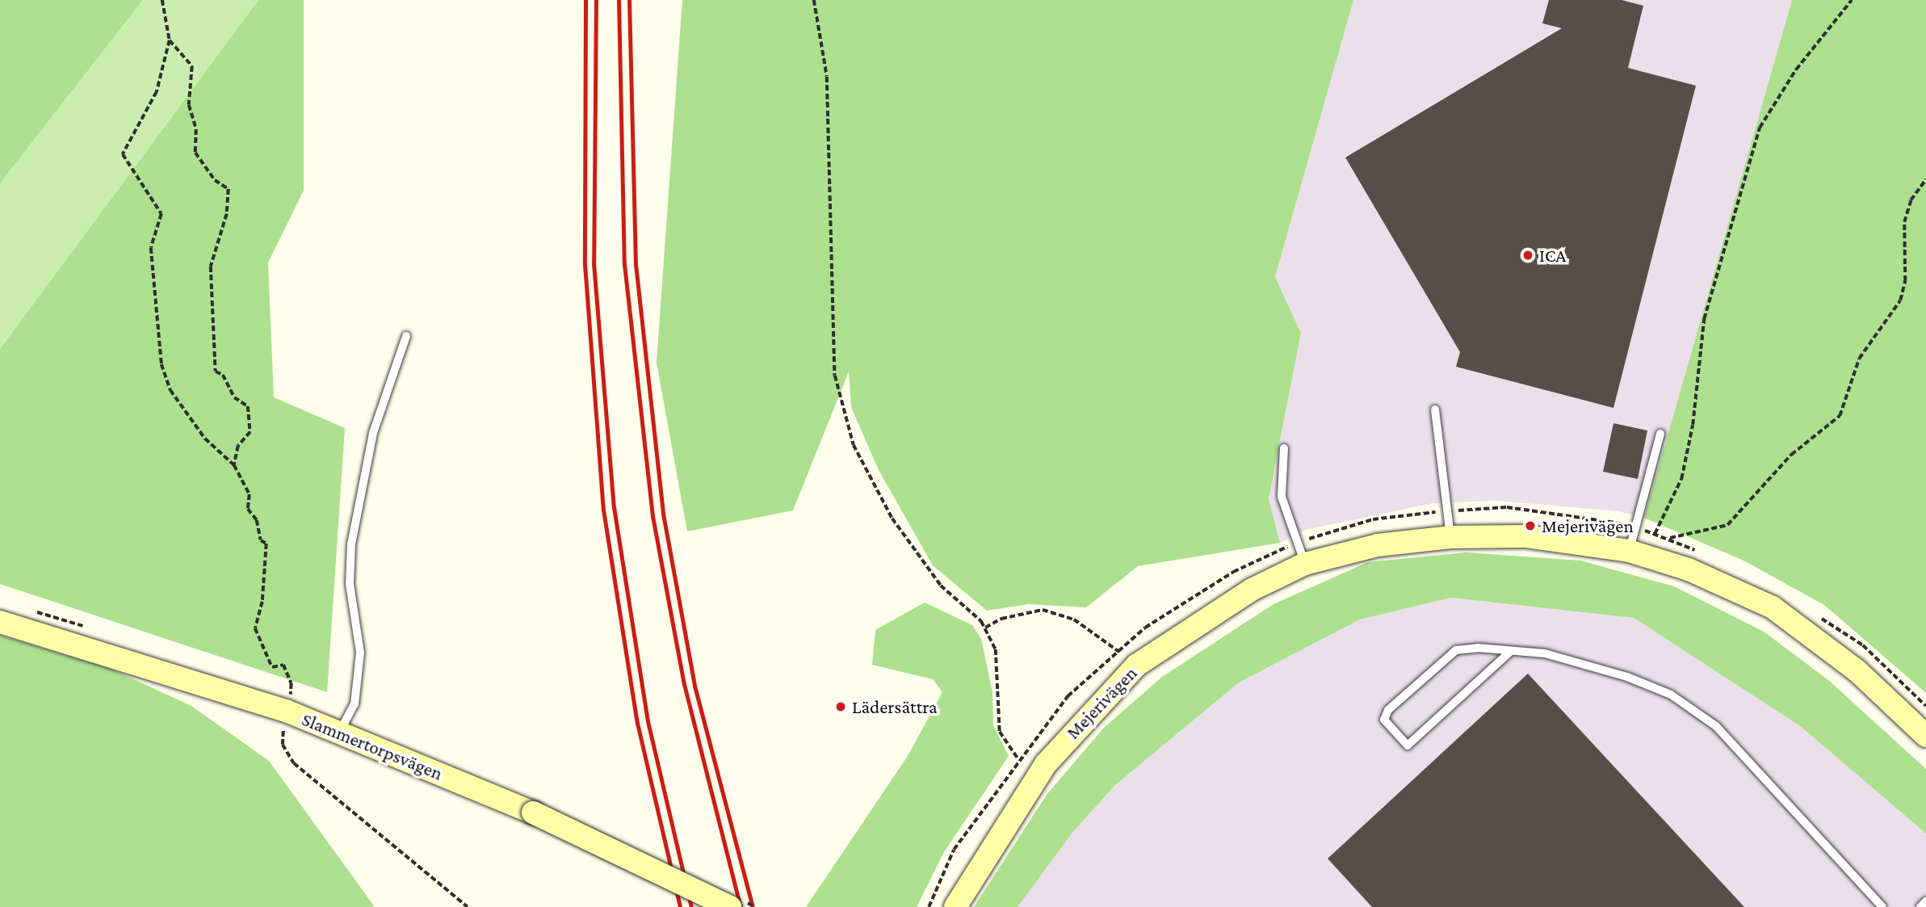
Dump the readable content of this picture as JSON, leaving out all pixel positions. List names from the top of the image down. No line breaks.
{"streets":{"street":["Mejerivägen","Slammertorpsvägen"]},"places":["ICA","Mejerivägen","Lädersättra"]}
